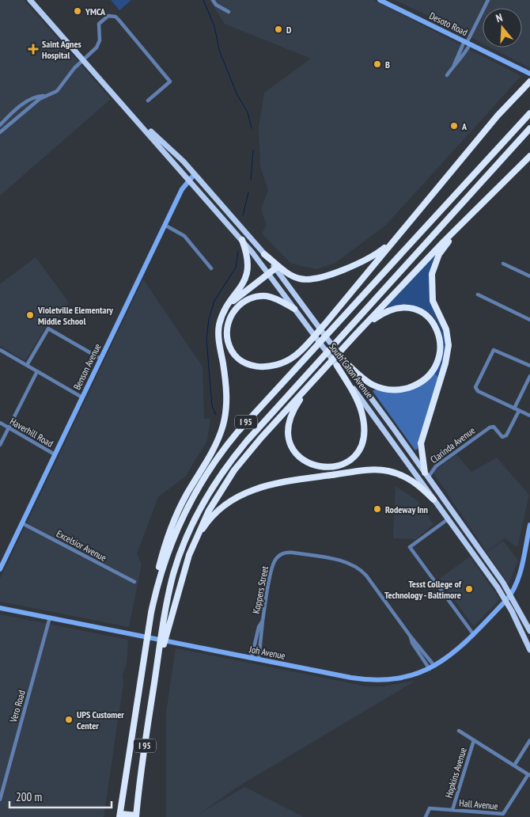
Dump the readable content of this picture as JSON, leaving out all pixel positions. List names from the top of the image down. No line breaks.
{"streets":{"highway":["I 95"],"main road":["South Caton Avenue"],"street":["Desoto Road","Benson Avenue","Haverhill Road","Clarinda Avenue","Excelsior Avenue","Koppers Street","Joh Avenue","Vero Road","Hopkins Avenue","Hall Avenue"]},"crossings":[["Benson Avenue","South Caton Avenue"],["Benson Avenue","Haverhill Road"],["Benson Avenue","Excelsior Avenue"],["South Caton Avenue","Clarinda Avenue"],["South Caton Avenue","Joh Avenue"],["Koppers Street","Joh Avenue"],["Joh Avenue","Vero Road"],["Hopkins Avenue","Hall Avenue"]],"places":{"other":["YMCA","D","B","A","Violetville Elementary Middle School","Rodeway Inn","Tesst College of Technology - Baltimore","UPS Customer Center"],"health":["Saint Agnes Hospital"]},"scale_bar":"200 m","north":"top"}
